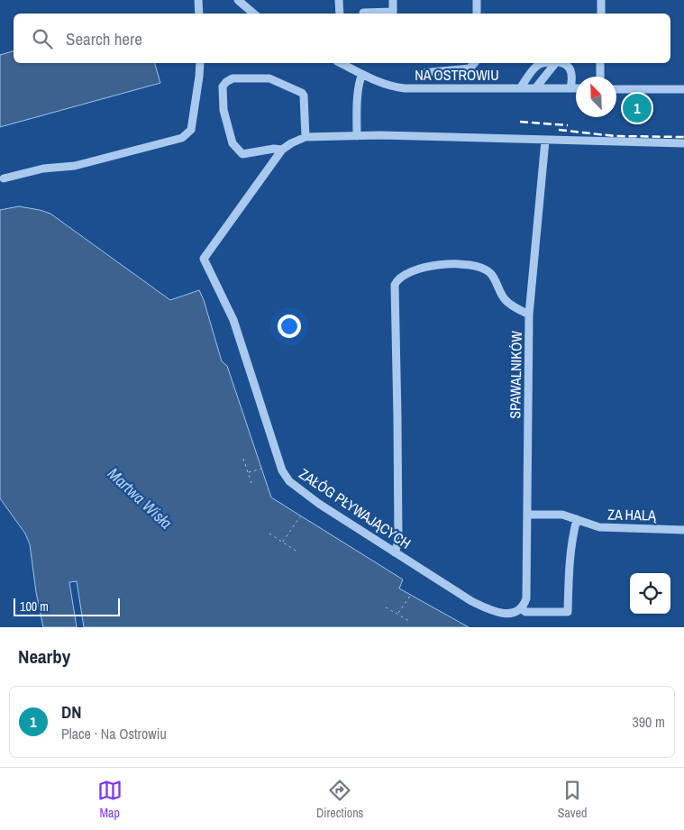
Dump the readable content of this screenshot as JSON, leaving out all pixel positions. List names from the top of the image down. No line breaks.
{"streets":{"street":["NA OSTROWIU","SPAWALNIKÓW","ZAŁÓG PŁYWAJĄCYCH","ZA HALĄ"]},"crossings":[["SPAWALNIKÓW","ZAŁÓG PŁYWAJĄCYCH"],["SPAWALNIKÓW","ZA HALĄ"],["ZAŁÓG PŁYWAJĄCYCH","ZA HALĄ"]],"water":["Martwa Wisła"],"scale_bar":"100 m","north":"top left","page":{"search":"Search here","pins":"1","scale":"100 m","heading":"Nearby","list":[{"mark":"1","name":"DN","note":"Place · Na Ostrowiu","value":"390 m"}],"nav":["Map","Directions","Saved"]}}
